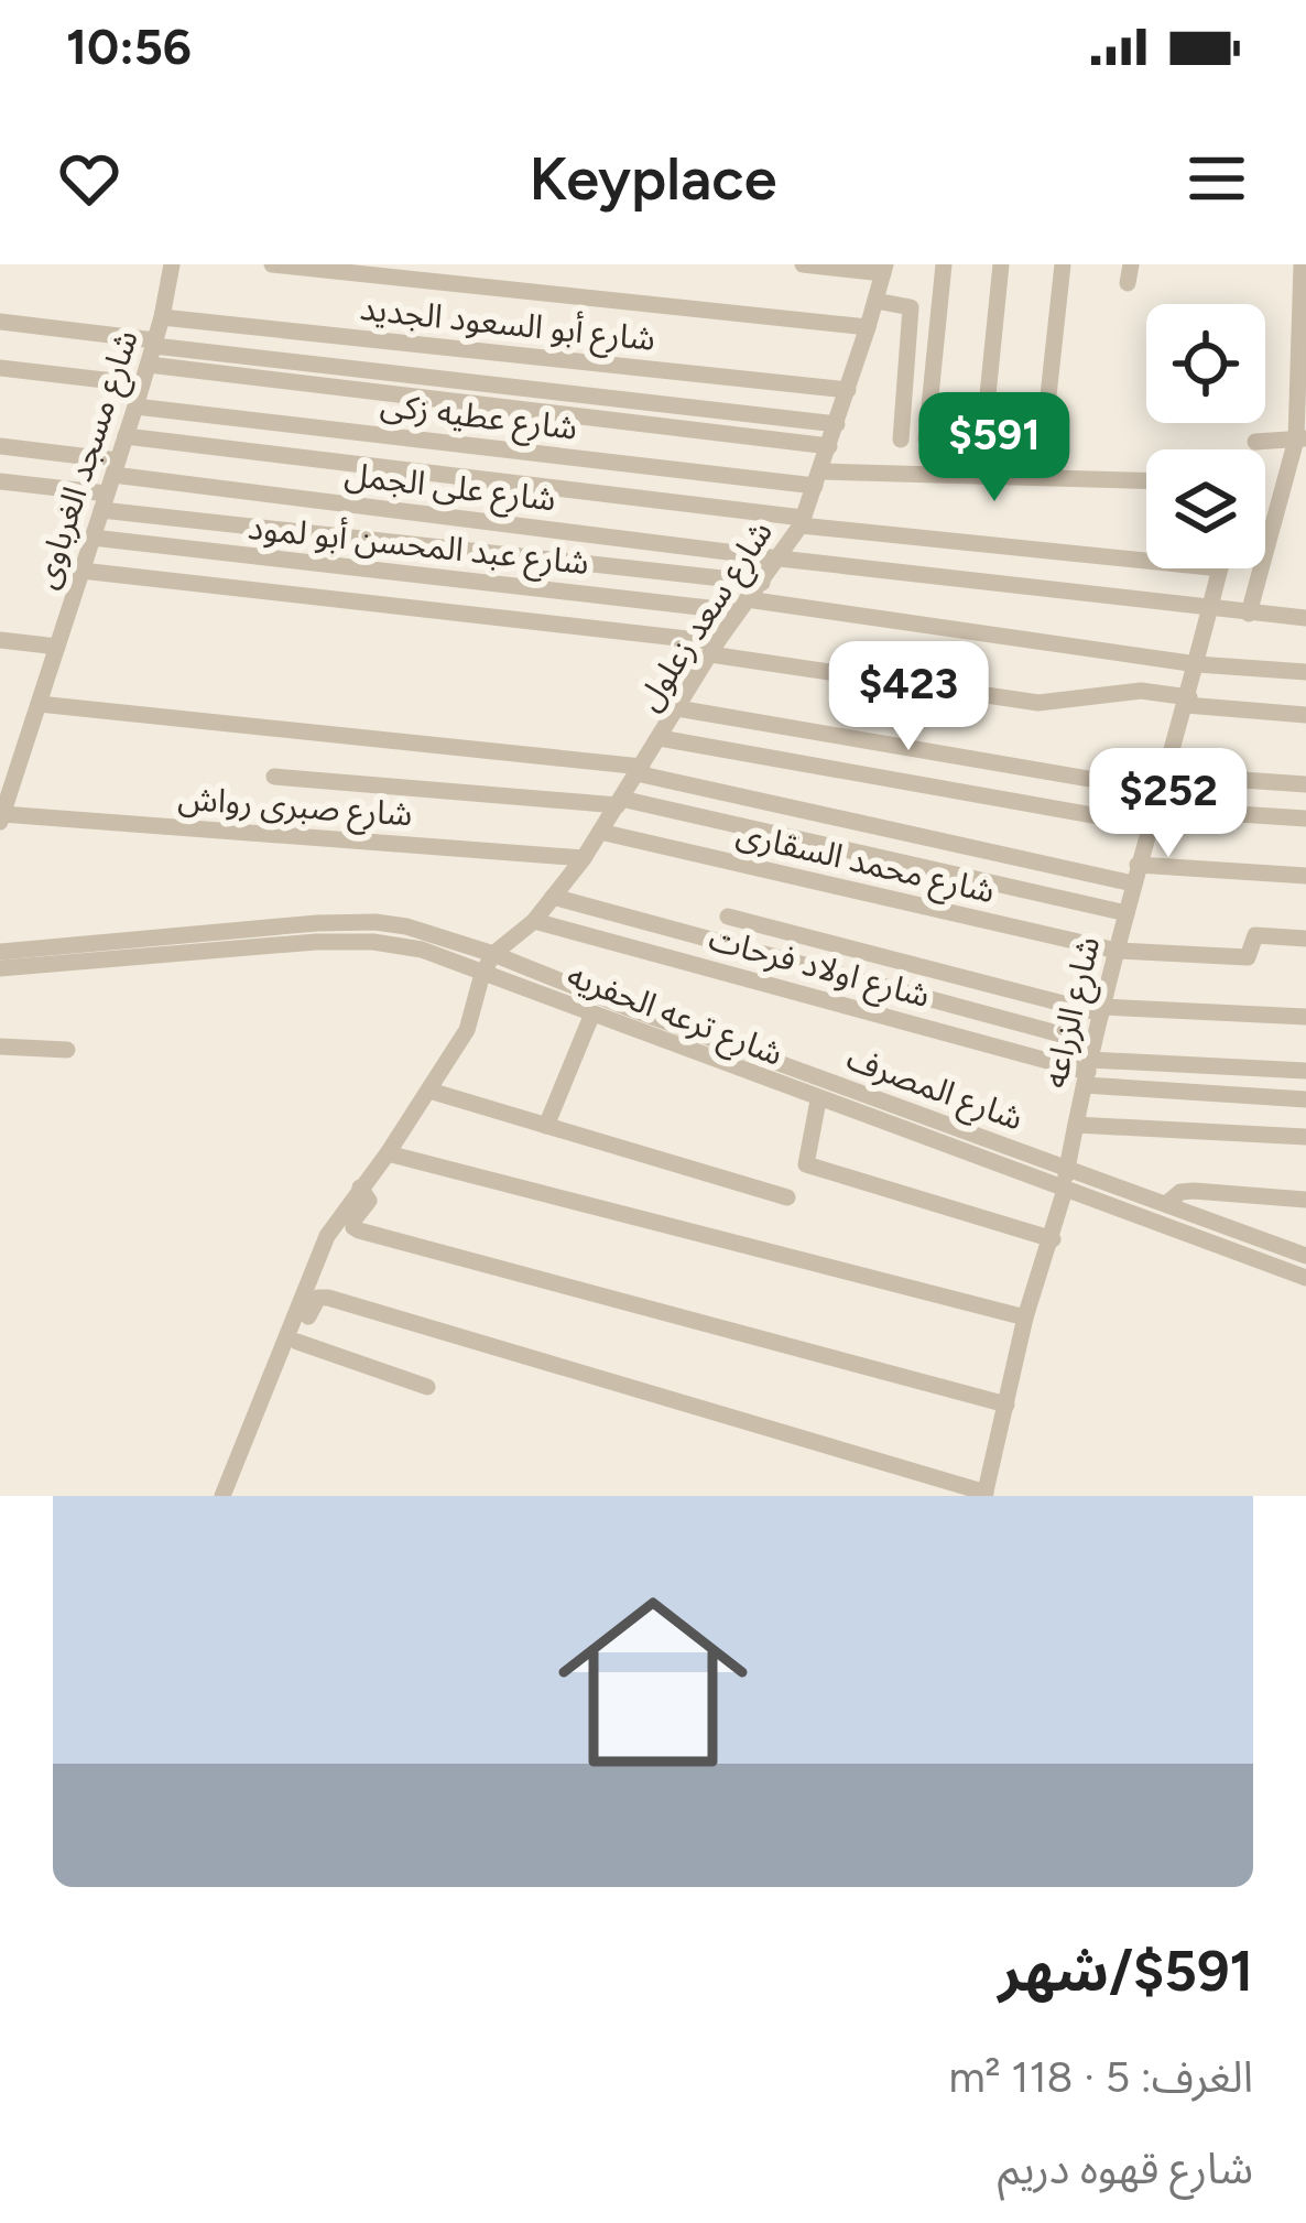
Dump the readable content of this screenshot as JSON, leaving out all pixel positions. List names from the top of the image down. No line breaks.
{"streets":{"street":["شارع أبو السعود الجديد","شارع عطيه زكى","شارع مسجد الغرباوى","شارع على الجمل","شارع عبد المحسن أبو لمود","شارع سعد زعلول","شارع صبرى رواش","شارع محمد السقارى","شارع اولاد فرحات","شارع الزراعه","شارع ترعه الحفريه","شارع المصرف"]},"crossings":[["شارع أبو السعود الجديد","شارع مسجد الغرباوى"],["شارع أبو السعود الجديد","شارع سعد زعلول"],["شارع عطيه زكى","شارع مسجد الغرباوى"],["شارع عطيه زكى","شارع سعد زعلول"],["شارع مسجد الغرباوى","شارع على الجمل"],["شارع مسجد الغرباوى","شارع عبد المحسن أبو لمود"],["شارع مسجد الغرباوى","شارع صبرى رواش"],["شارع على الجمل","شارع سعد زعلول"],["شارع على الجمل","شارع الزراعه"],["شارع عبد المحسن أبو لمود","شارع سعد زعلول"],["شارع عبد المحسن أبو لمود","شارع الزراعه"],["شارع سعد زعلول","شارع صبرى رواش"],["شارع سعد زعلول","شارع محمد السقارى"],["شارع سعد زعلول","شارع اولاد فرحات"],["شارع سعد زعلول","شارع المصرف"],["شارع محمد السقارى","شارع الزراعه"],["شارع اولاد فرحات","شارع الزراعه"],["شارع الزراعه","شارع ترعه الحفريه"],["شارع الزراعه","شارع المصرف"]],"page":{"status":"10:56","header":"Keyplace","price":["$591","$423","$252"],"list":[{"name":"$591/شهر","note":"الغرف: 5 · 118 m² · شارع قهوه دريم"}]}}
